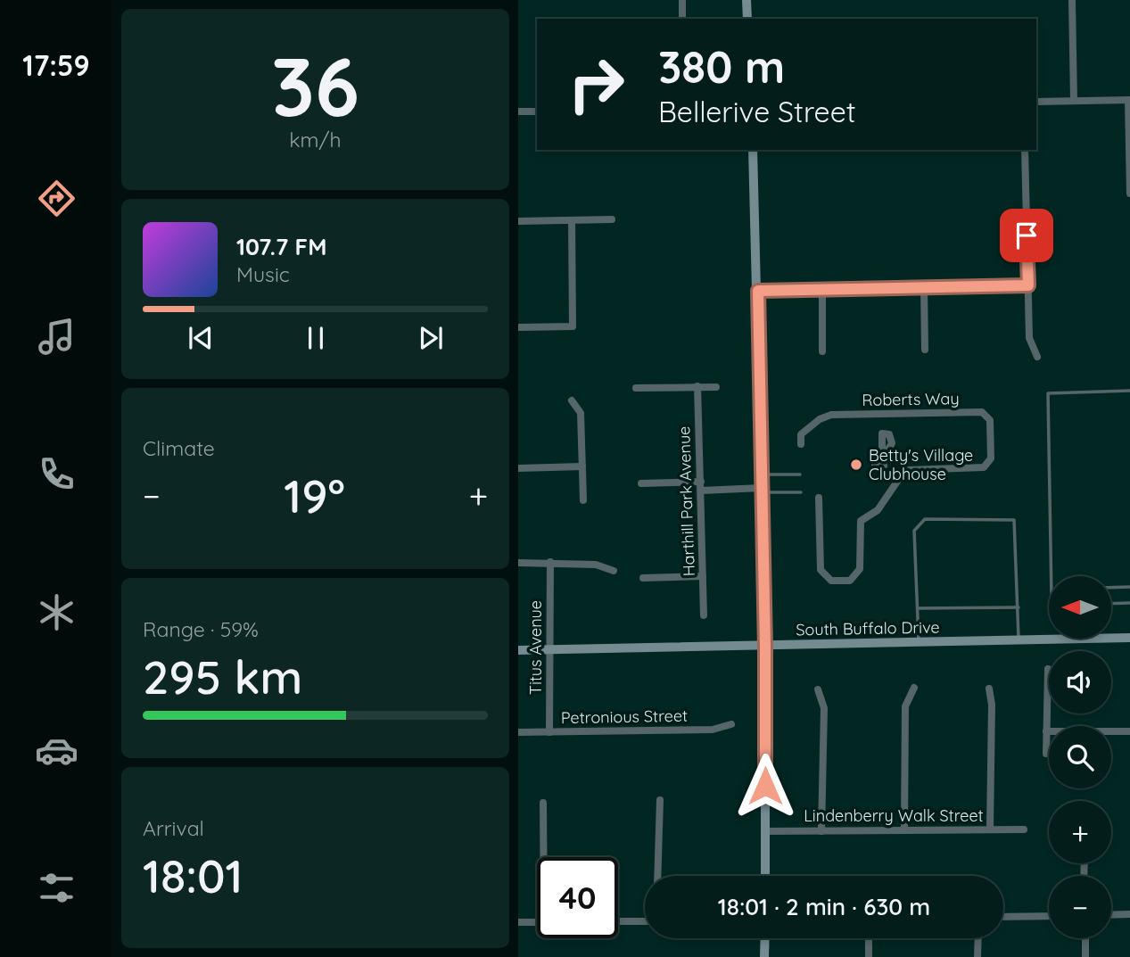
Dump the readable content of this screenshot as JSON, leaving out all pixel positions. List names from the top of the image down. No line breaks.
{"streets":{"street":["Roberts Way","Harthill Park Avenue","South Buffalo Drive","Titus Avenue","Petronious Street","Lindenberry Walk Street"]},"crossings":[["South Buffalo Drive","Titus Avenue"],["Titus Avenue","Petronious Street"]],"places":["Betty's Village Clubhouse"],"north":"left","page":{"tabs":"17:59","tile":[["36","km/h"],"Climate",["Range · 59%","295 km"],["Arrival","18:01"]],"turn":["380 m","Bellerive Street"],"song":["107.7 FM","Music"],"heat":["−","19°","+"],"map_buttons":["+","−"],"limit":"40","trip":"18:01 · 2 min · 630 m"}}
